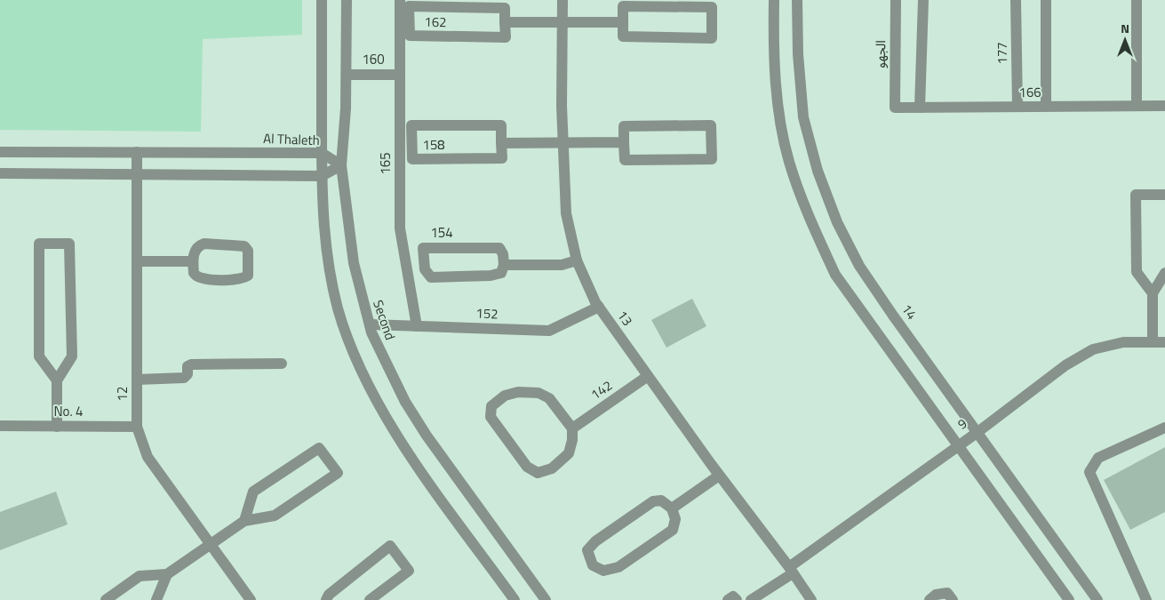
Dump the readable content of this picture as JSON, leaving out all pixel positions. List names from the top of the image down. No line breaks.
{"streets":{"street":["162","177","الجهو","160","166","Al Thaleth","158","165","154","14","152","13","Second","142","12","No. 4","9"]},"crossings":[["177","166"],["الجهو","166"],["160","165"],["160","Second"],["Al Thaleth","Second"],["Al Thaleth","12"],["165","152"],["14","9"],["152","13"],["152","Second"],["13","142"],["13","9"],["12","No. 4"]],"north":"top"}
